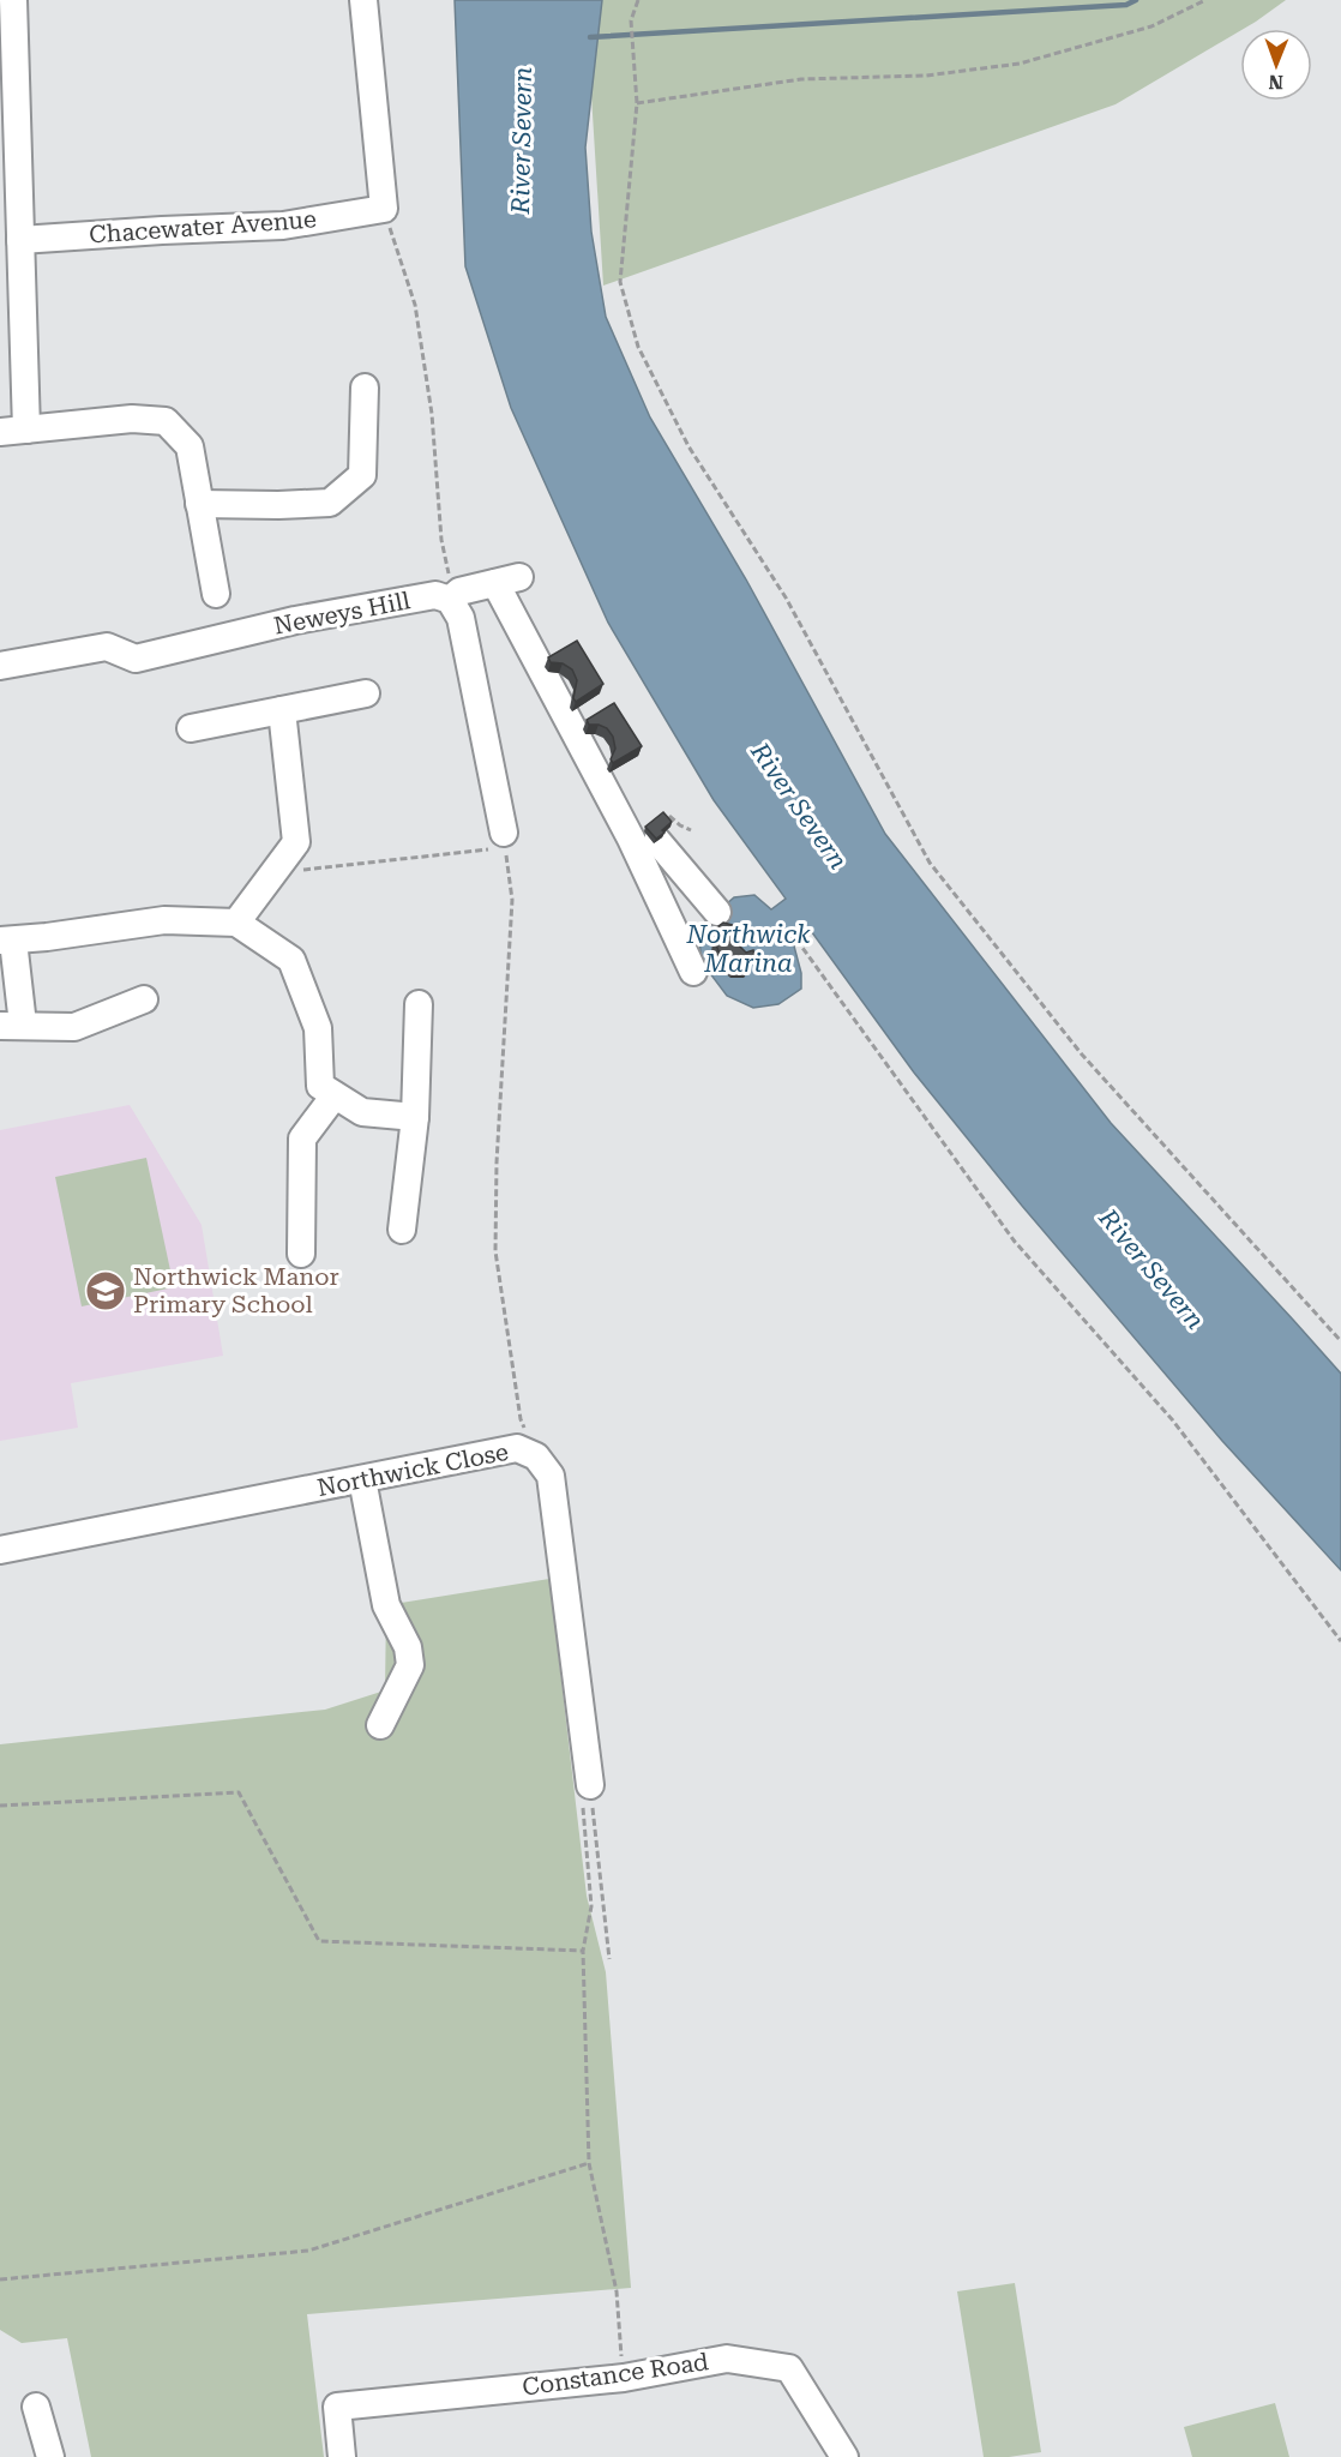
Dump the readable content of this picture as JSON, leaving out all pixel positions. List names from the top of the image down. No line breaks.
{"streets":{"street":["Chacewater Avenue","Neweys Hill","Northwick Close","Constance Road"]},"water":["River Severn","Northwick Marina"],"places":{"school or university":["Northwick Manor Primary School"]},"north":"bottom"}
